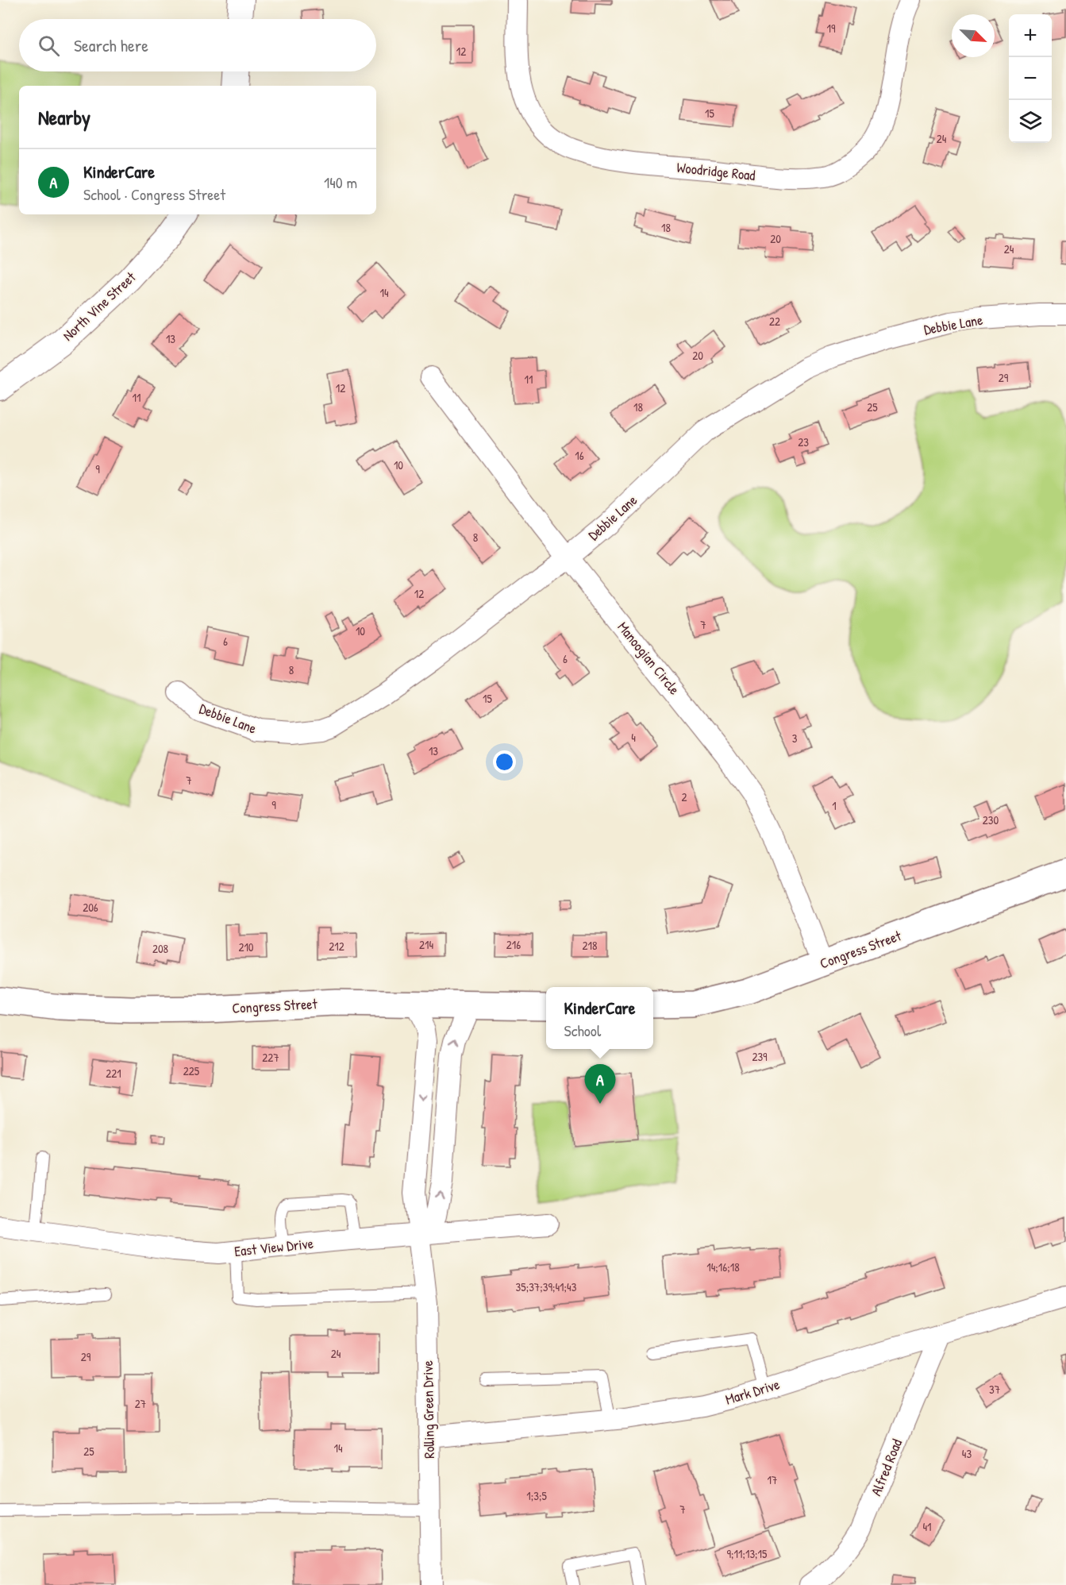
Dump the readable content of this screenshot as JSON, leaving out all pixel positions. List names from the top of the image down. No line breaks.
{"streets":{"main road":["Congress Street"],"street":["Woodridge Road","North Vine Street","Debbie Lane","Manoogian Circle","East View Drive","Mark Drive","Rolling Green Drive","Alfred Road"]},"crossings":[["Debbie Lane","Manoogian Circle"],["Manoogian Circle","Congress Street"],["Congress Street","Rolling Green Drive"],["East View Drive","Rolling Green Drive"],["Mark Drive","Rolling Green Drive"],["Mark Drive","Alfred Road"]],"house_numbers":["19","12","15","24","18","20","24","14","22","13","20","29","11","12","11","18","25","23","16","10","9","8","12","7","10","6","6","8","15","4","3","13","7","2","9","1","230","206","214","216","218","212","210","208","239","227","225","221","14;16;18","35;37;39;41;43","24","29","37","27","14","25","43","17","1;3;5","7","41","9;11;13;15"],"north":"bottom right","page":{"map_buttons":["+","−"],"search":"Search here","heading":"Nearby","list":[{"mark":"A","name":"KinderCare","note":"School · Congress Street","value":"140 m"}],"popup":["KinderCare","School"],"pins":"A"}}
